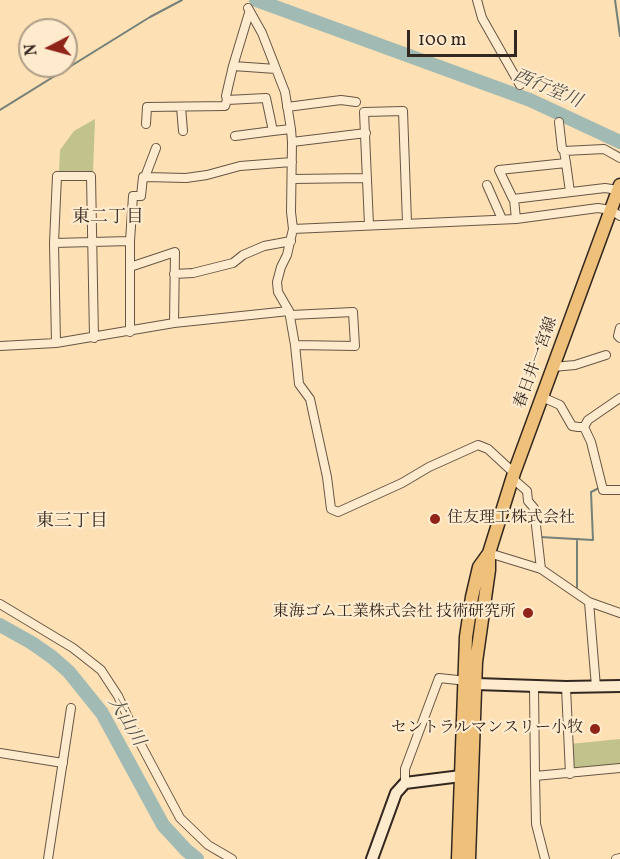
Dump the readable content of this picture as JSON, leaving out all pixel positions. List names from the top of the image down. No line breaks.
{"streets":{"main road":["春日井一宮線"]},"districts":["東二丁目","東三丁目"],"water":["西行堂川","大山川"],"places":["住友理工株式会社","東海ゴム工業株式会社 技術研究所","セントラルマンスリー小牧"],"scale_bar":"100 m","north":"left"}
